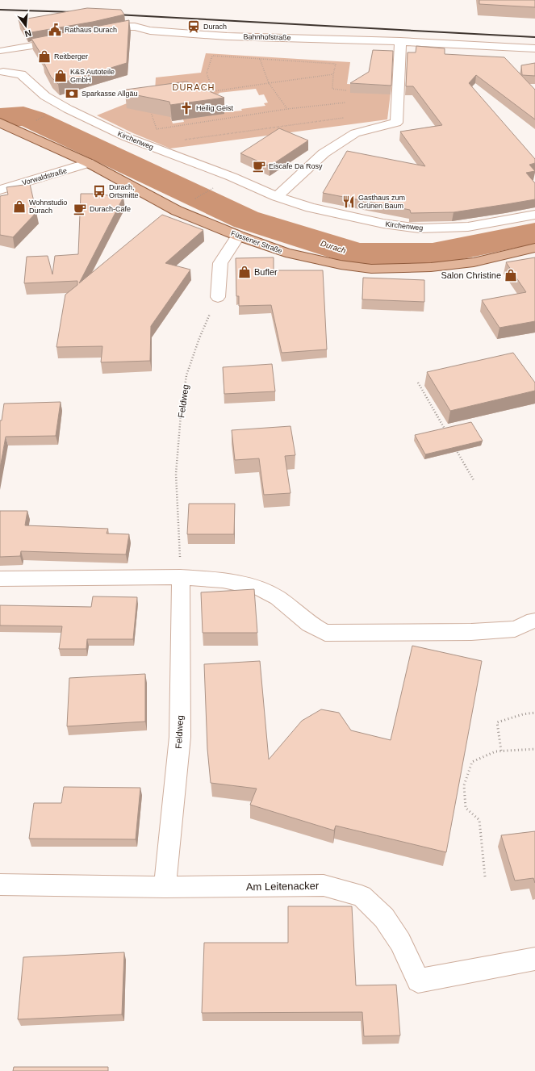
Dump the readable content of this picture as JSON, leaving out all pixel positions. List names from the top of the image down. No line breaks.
{"streets":{"main road":["Füssener Straße"],"street":["Bahnhofstraße","Kirchenweg","Vorwaldstraße","Feldweg","Am Leitenacker"]},"crossings":[["Vorwaldstraße","Füssener Straße"],["Feldweg","Am Leitenacker"]],"districts":["DURACH"],"water":["Durach"],"places":{"station":["Durach"],"public building":["Rathaus Durach"],"shop":["Reitberger","K&S Autoteile GmbH","Wohnstudio Durach","Bufler","Salon Christine"],"bank":["Sparkasse Allgäu"],"church":["Heilig Geist"],"cafe":["Eiscafe Da Rosy","Durach-Cafe"],"bus stop":["Durach, Ortsmitte"],"restaurant":["Gasthaus zum Grünen Baum"]},"north":"bottom"}
